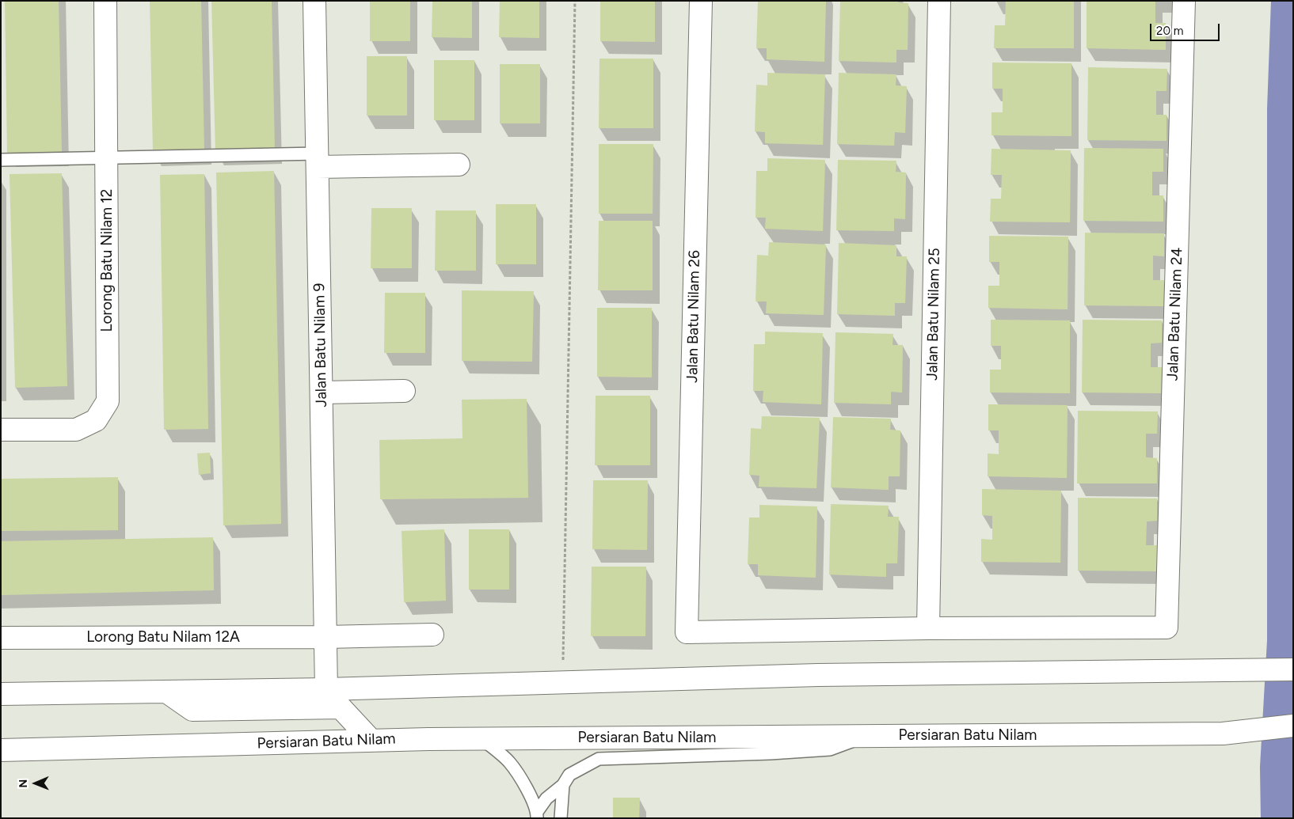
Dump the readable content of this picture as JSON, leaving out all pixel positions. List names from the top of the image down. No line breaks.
{"streets":{"street":["Lorong Batu Nilam 12","Jalan Batu Nilam 25","Jalan Batu Nilam 24","Jalan Batu Nilam 26","Jalan Batu Nilam 9","Lorong Batu Nilam 12A","Persiaran Batu Nilam"]},"crossings":[["Jalan Batu Nilam 25","Jalan Batu Nilam 24"],["Jalan Batu Nilam 25","Jalan Batu Nilam 26"],["Jalan Batu Nilam 24","Jalan Batu Nilam 26"],["Jalan Batu Nilam 9","Lorong Batu Nilam 12A"]],"scale_bar":"20 m","north":"left"}
